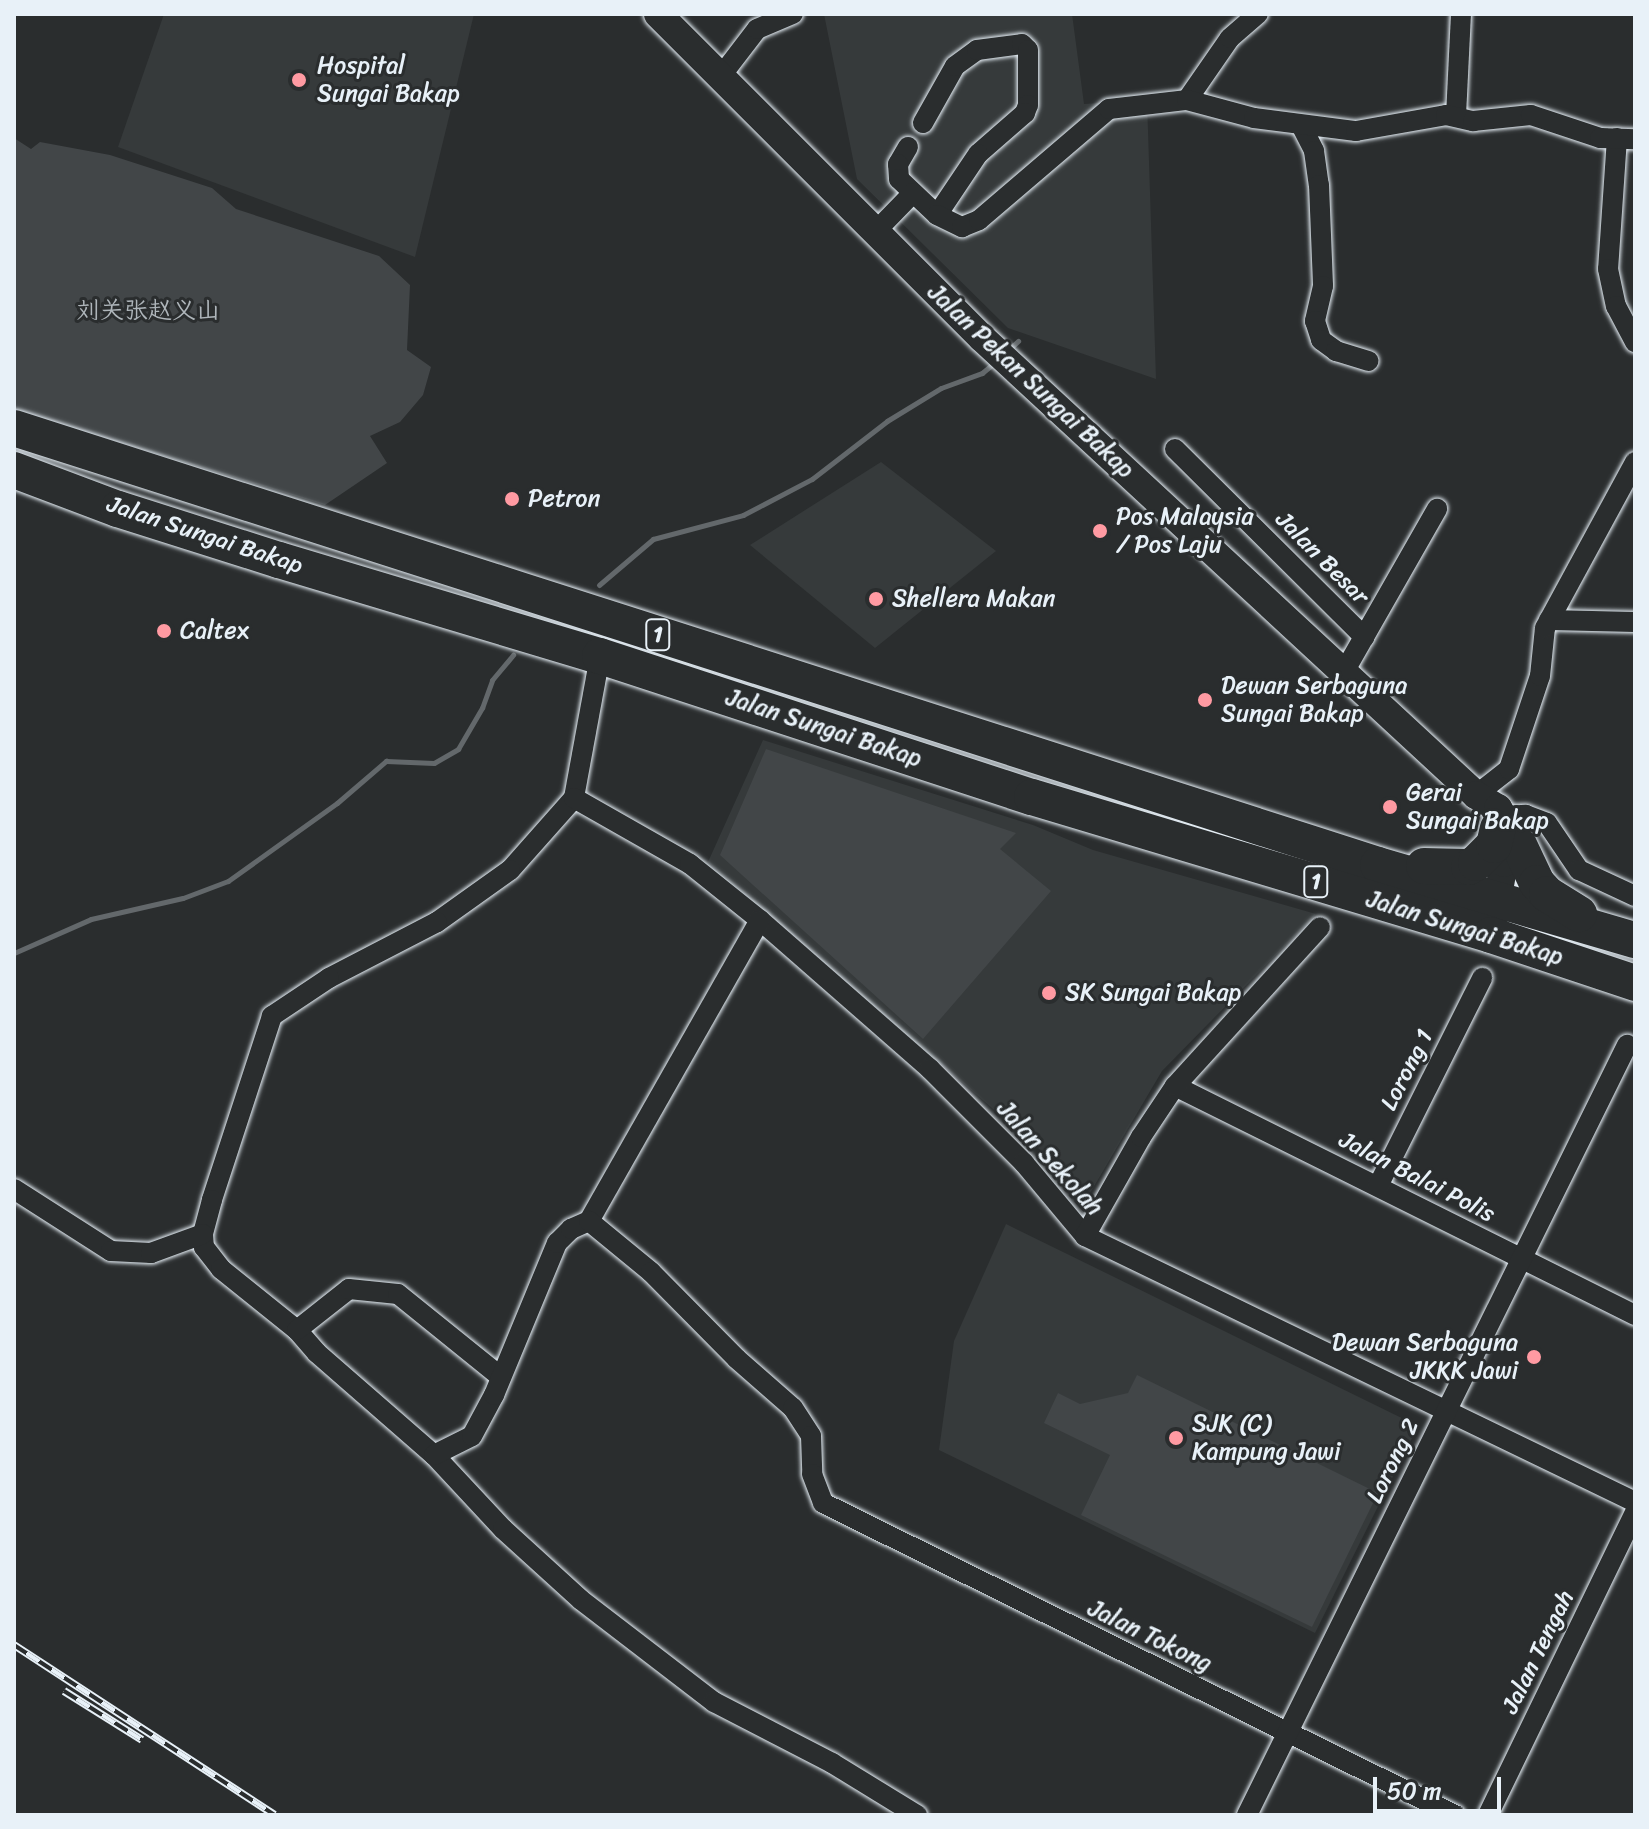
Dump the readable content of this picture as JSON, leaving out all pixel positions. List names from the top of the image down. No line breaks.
{"streets":{"highway":["Jalan Sungai Bakap","1"],"main road":["Jalan Pekan Sungai Bakap"],"street":["Jalan Besar","Lorong 1","Jalan Sekolah","Jalan Balai Polis","Lorong 2","Jalan Tokong","Jalan Tengah"]},"crossings":[["Lorong 1","Jalan Balai Polis"],["Jalan Sekolah","Lorong 2"],["Jalan Balai Polis","Lorong 2"],["Lorong 2","Jalan Tokong"]],"parks":["刘关张赵义山"],"places":["Hospital Sungai Bakap","Petron","Pos Malaysia / Pos Laju","Shellera Makan","Caltex","Dewan Serbaguna Sungai Bakap","Gerai Sungai Bakap","SK Sungai Bakap","Dewan Serbaguna JKKK Jawi","SJK (C) Kampung Jawi"],"scale_bar":"50 m"}
